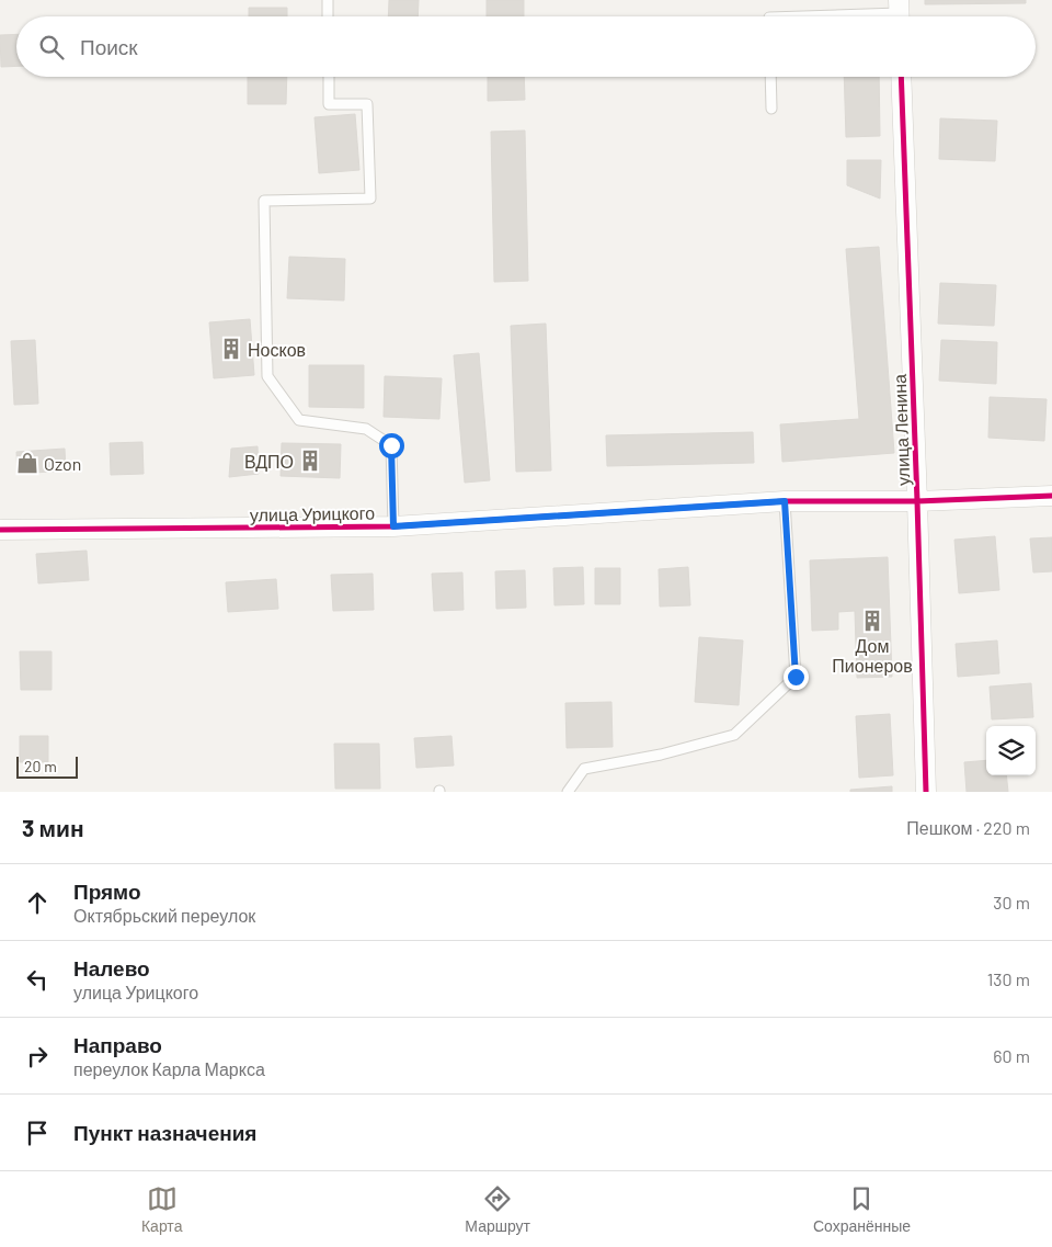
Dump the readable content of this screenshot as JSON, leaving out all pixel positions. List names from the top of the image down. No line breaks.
{"streets":{"street":["улица Ленина","улица Урицкого"]},"crossings":[["улица Ленина","улица Урицкого"]],"places":{"building":["Носков","ВДПО","Дом Пионеров"],"shop":["Ozon"]},"scale_bar":"20 m","page":{"search":"Поиск","scale":"20 m","heading":["3 мин","Пешком · 220 m"],"list":[["Прямо","Октябрьский переулок","30 m"],["Налево","улица Урицкого","130 m"],["Направо","переулок Карла Маркса","60 m"],"Пункт назначения"],"nav":["Карта","Маршрут","Сохранённые"]}}
